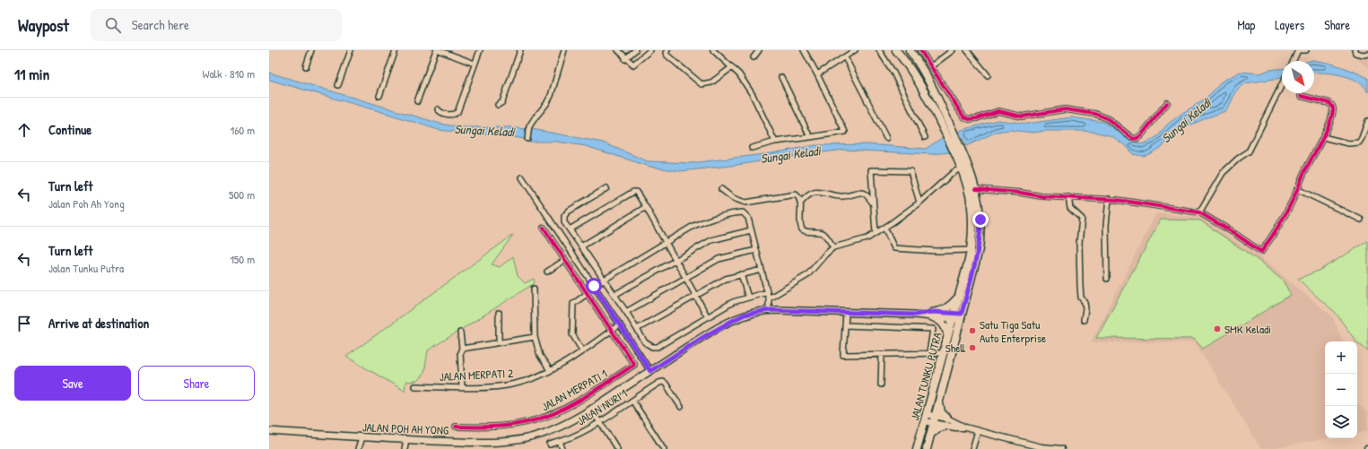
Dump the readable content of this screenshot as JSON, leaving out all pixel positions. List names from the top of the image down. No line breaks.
{"streets":{"main road":["JALAN TUNKU PUTRA","JALAN POH AH YONG"],"street":["JALAN MERPATI 2","JALAN MERPATI 1","JALAN NURI 1"]},"crossings":[["JALAN MERPATI 2","JALAN MERPATI 1"],["JALAN TUNKU PUTRA","JALAN POH AH YONG"]],"water":["Sungai Keladi"],"places":["SMK Keladi","Satu Tiga Satu Auto Enterprise","Shell"],"north":"bottom right","page":{"header":"Waypost","search":"Search here","nav":["Map","Layers","Share"],"heading":["11 min","Walk · 810 m"],"list":[["Continue","160 m"],["Turn left","Jalan Poh Ah Yong","500 m"],["Turn left","Jalan Tunku Putra","150 m"],"Arrive at destination"],"map_buttons":["+","−"],"buttons":["Save","Share"]}}
